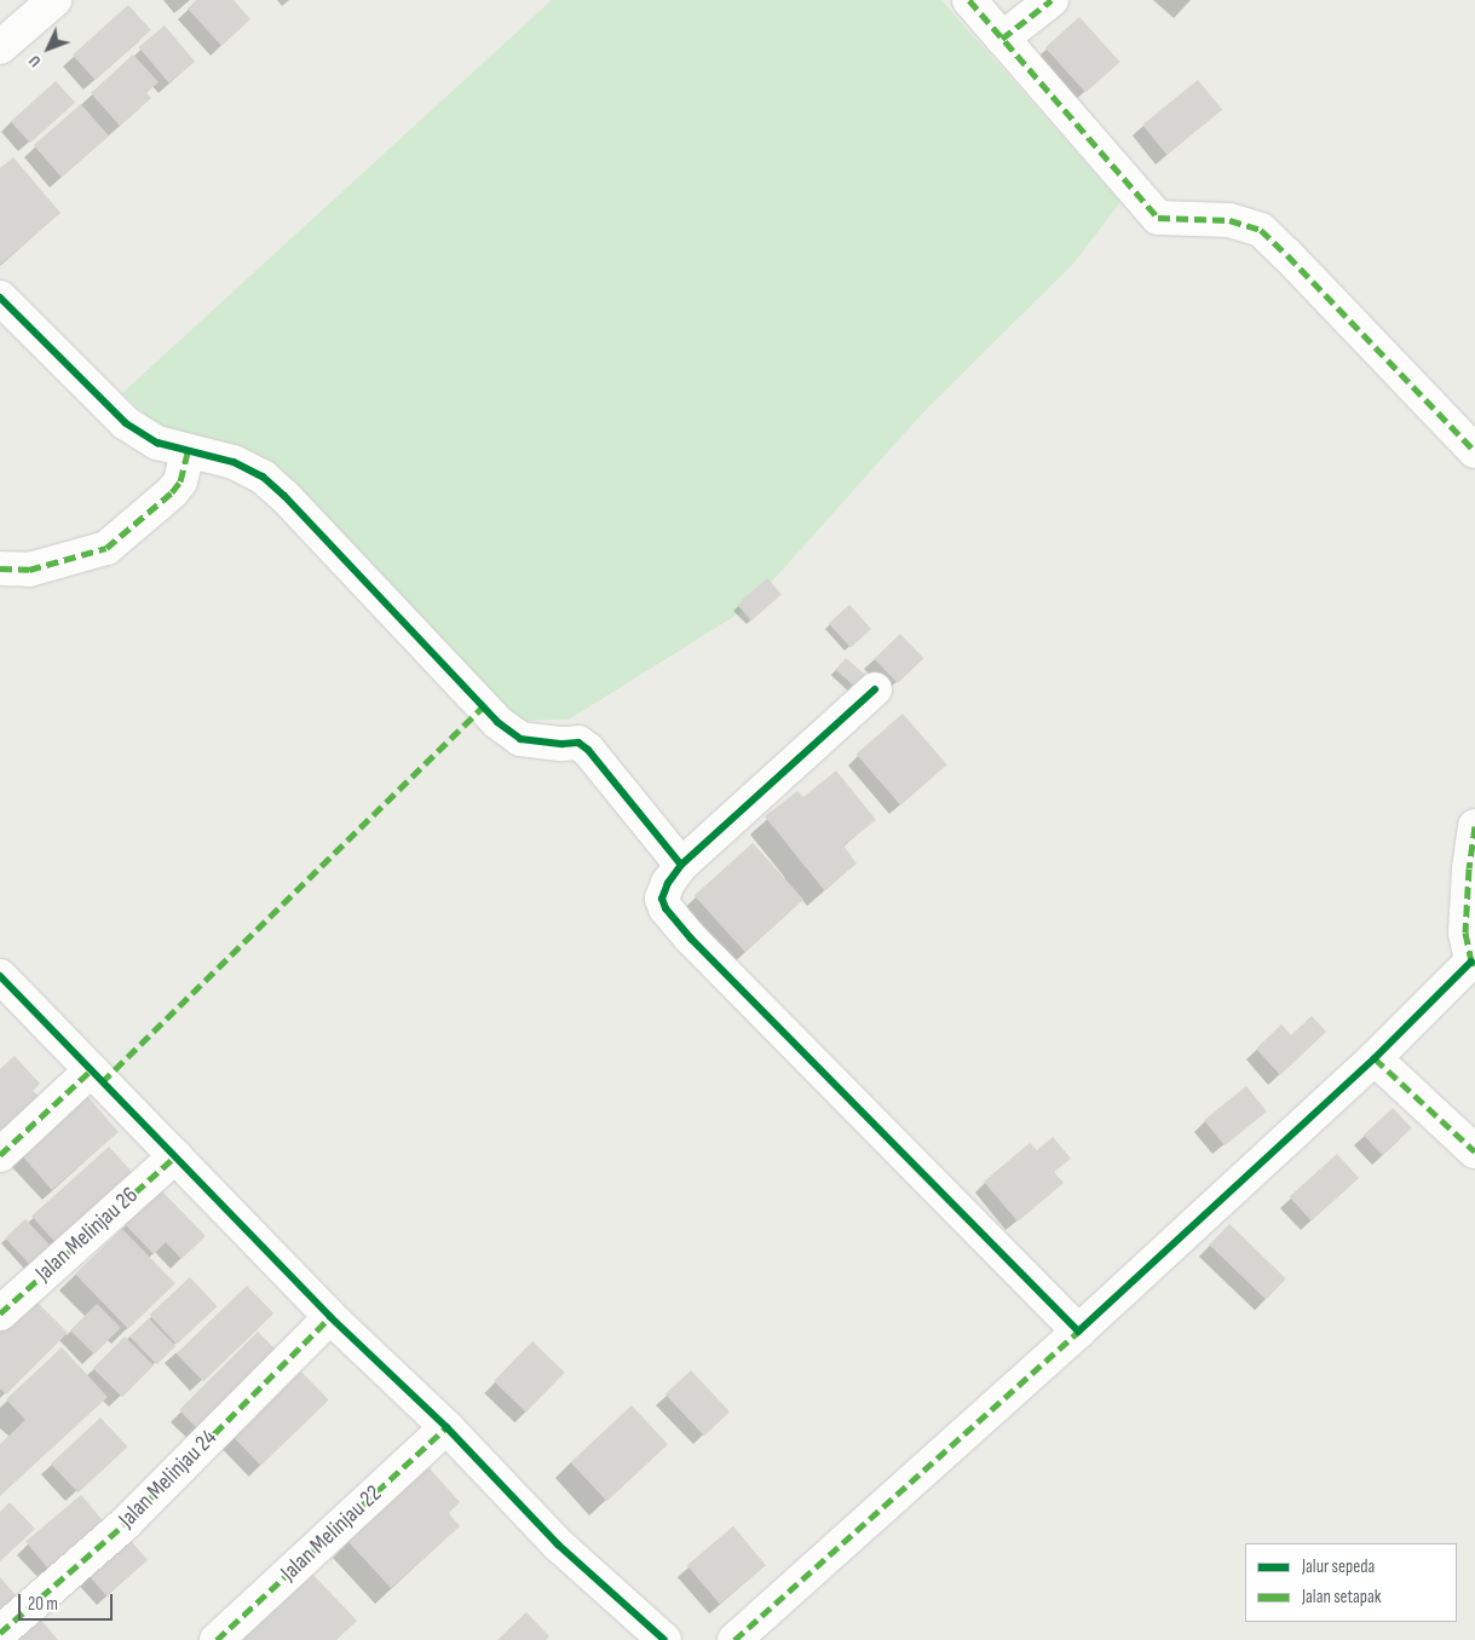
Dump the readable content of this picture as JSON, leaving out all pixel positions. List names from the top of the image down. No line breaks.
{"streets":{"street":["Jalan Melinjau 26","Jalan Melinjau 24","Jalan Melinjau 22"]},"legend":["Jalur sepeda","Jalan setapak"],"scale_bar":"20 m","north":"bottom left"}
